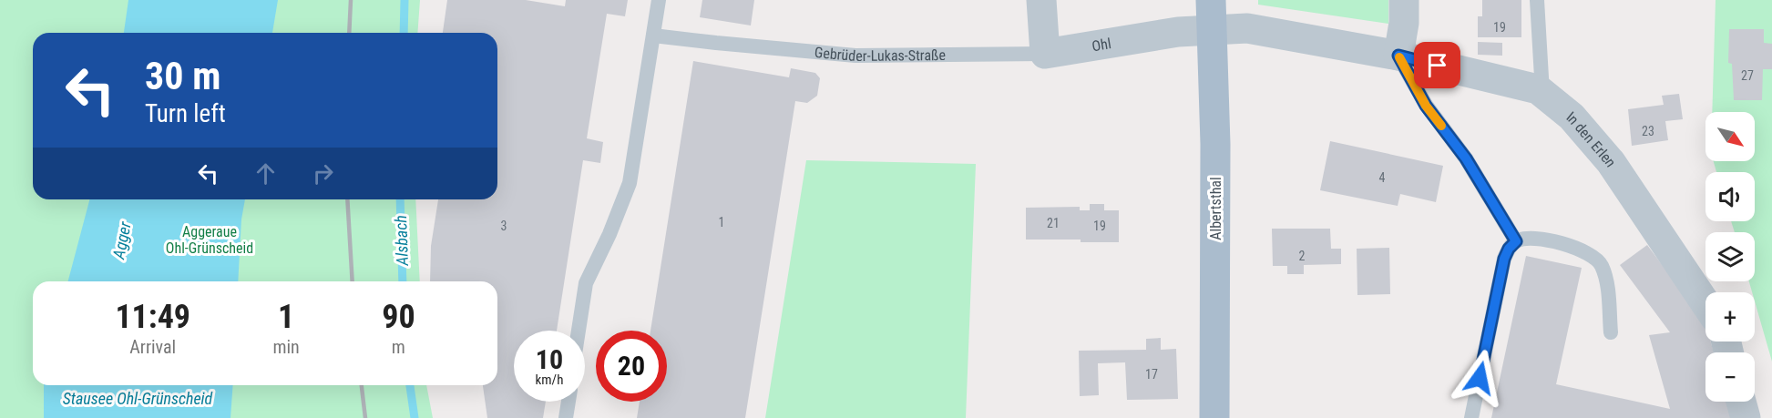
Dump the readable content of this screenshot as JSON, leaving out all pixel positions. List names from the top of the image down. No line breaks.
{"streets":{"main road":["Albertsthal"],"street":["Ohl","In den Erlen"],"lane":["Gebrüder-Lukas-Straße"]},"crossings":[["Ohl","Gebrüder-Lukas-Straße"],["Ohl","In den Erlen"],["Ohl","Albertsthal"],["In den Erlen","Albertsthal"]],"water":["Agger","Alsbach","Stausee Ohl-Grünscheid"],"parks":["Aggeraue Ohl-Grünscheid"],"house_numbers":["19","27","23","4","1","21","3","19","2","17"],"north":"bottom right","page":{"turn":["30 m","Turn left"],"map_buttons":["+","−"],"eta":["11:49","Arrival","1","min","90","m"],"speed":"10 km/h","limit":"20"}}
